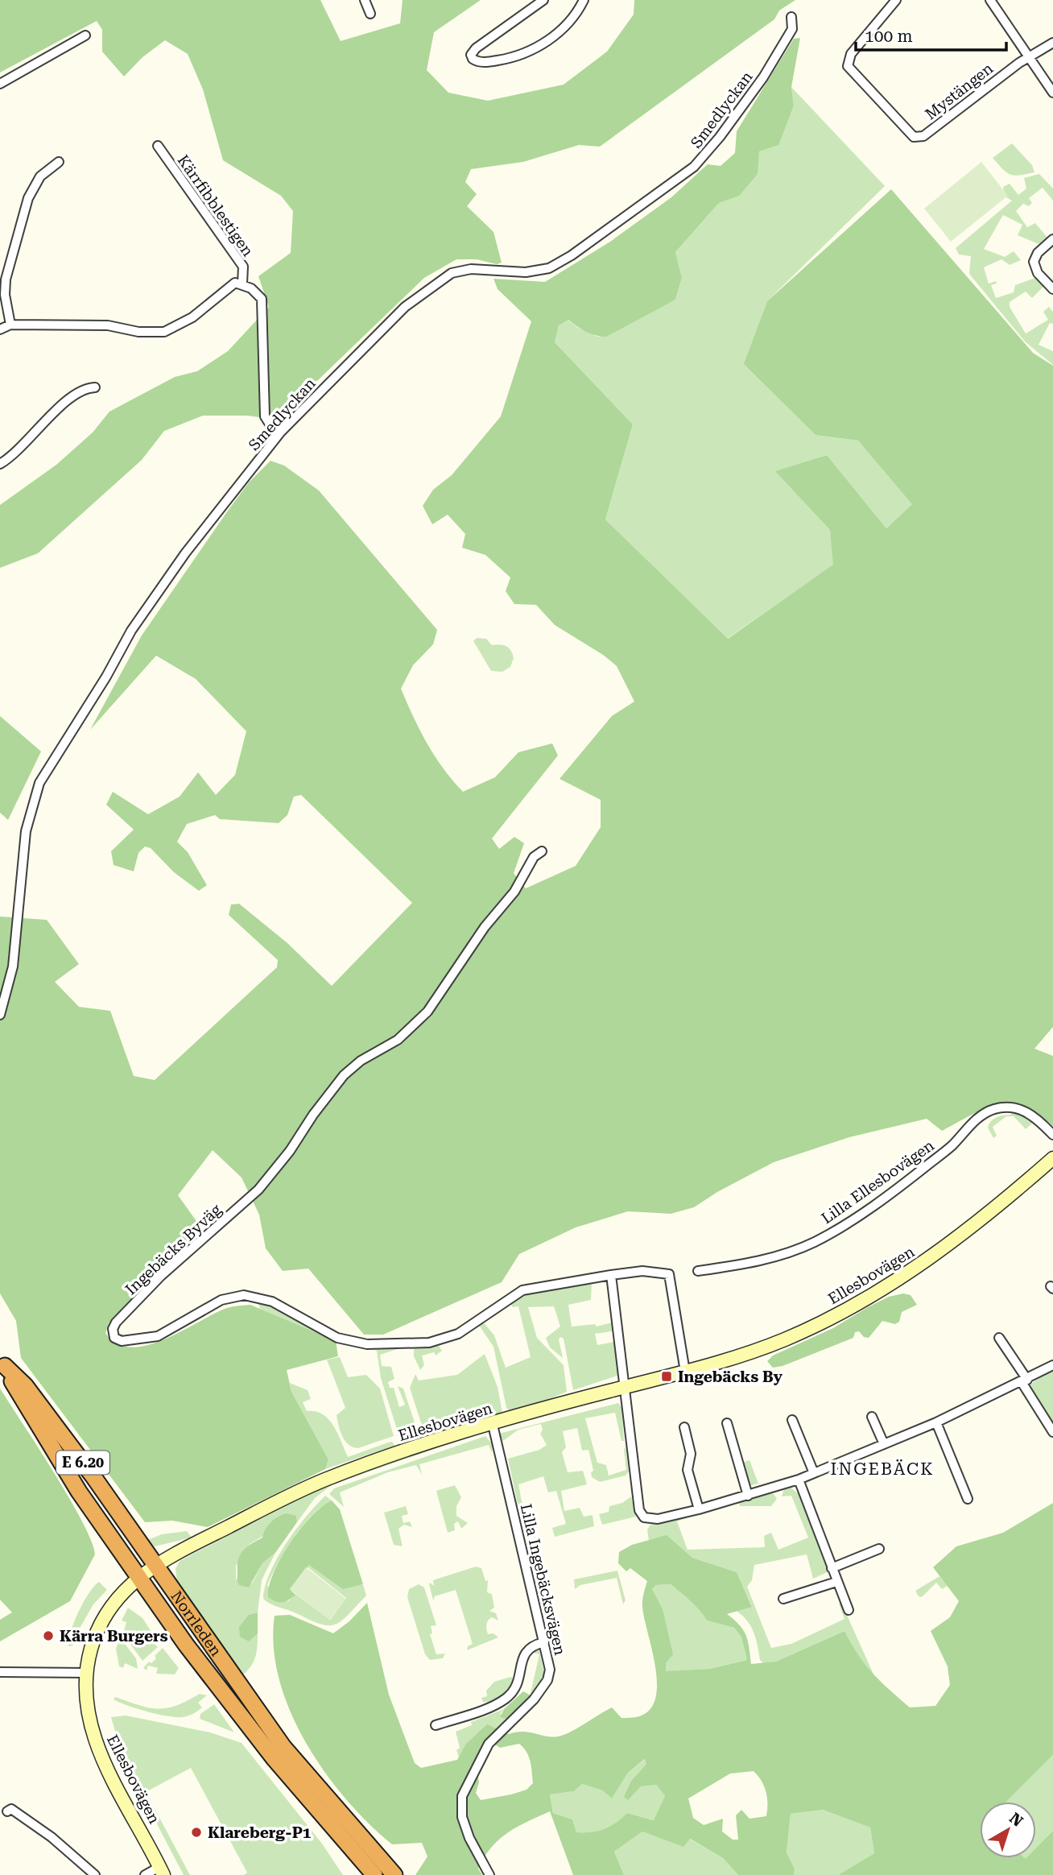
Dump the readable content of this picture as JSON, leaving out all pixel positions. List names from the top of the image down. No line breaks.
{"streets":{"highway":["E 6.20","Norrleden"],"main road":["Ellesbovägen"],"street":["Mystängen","Smedlyckan","Kärrfibblestigen","Lilla Ellesbovägen","Ingebäcks Byväg","Lilla Ingebäcksvägen"]},"crossings":[["Ellesbovägen","Lilla Ingebäcksvägen"],["Ellesbovägen","Norrleden"]],"districts":["INGEBÄCK"],"places":{"transit":["Ingebäcks By"],"other":["Kärra Burgers","Klareberg-P1"]},"scale_bar":"100 m","north":"top right"}
